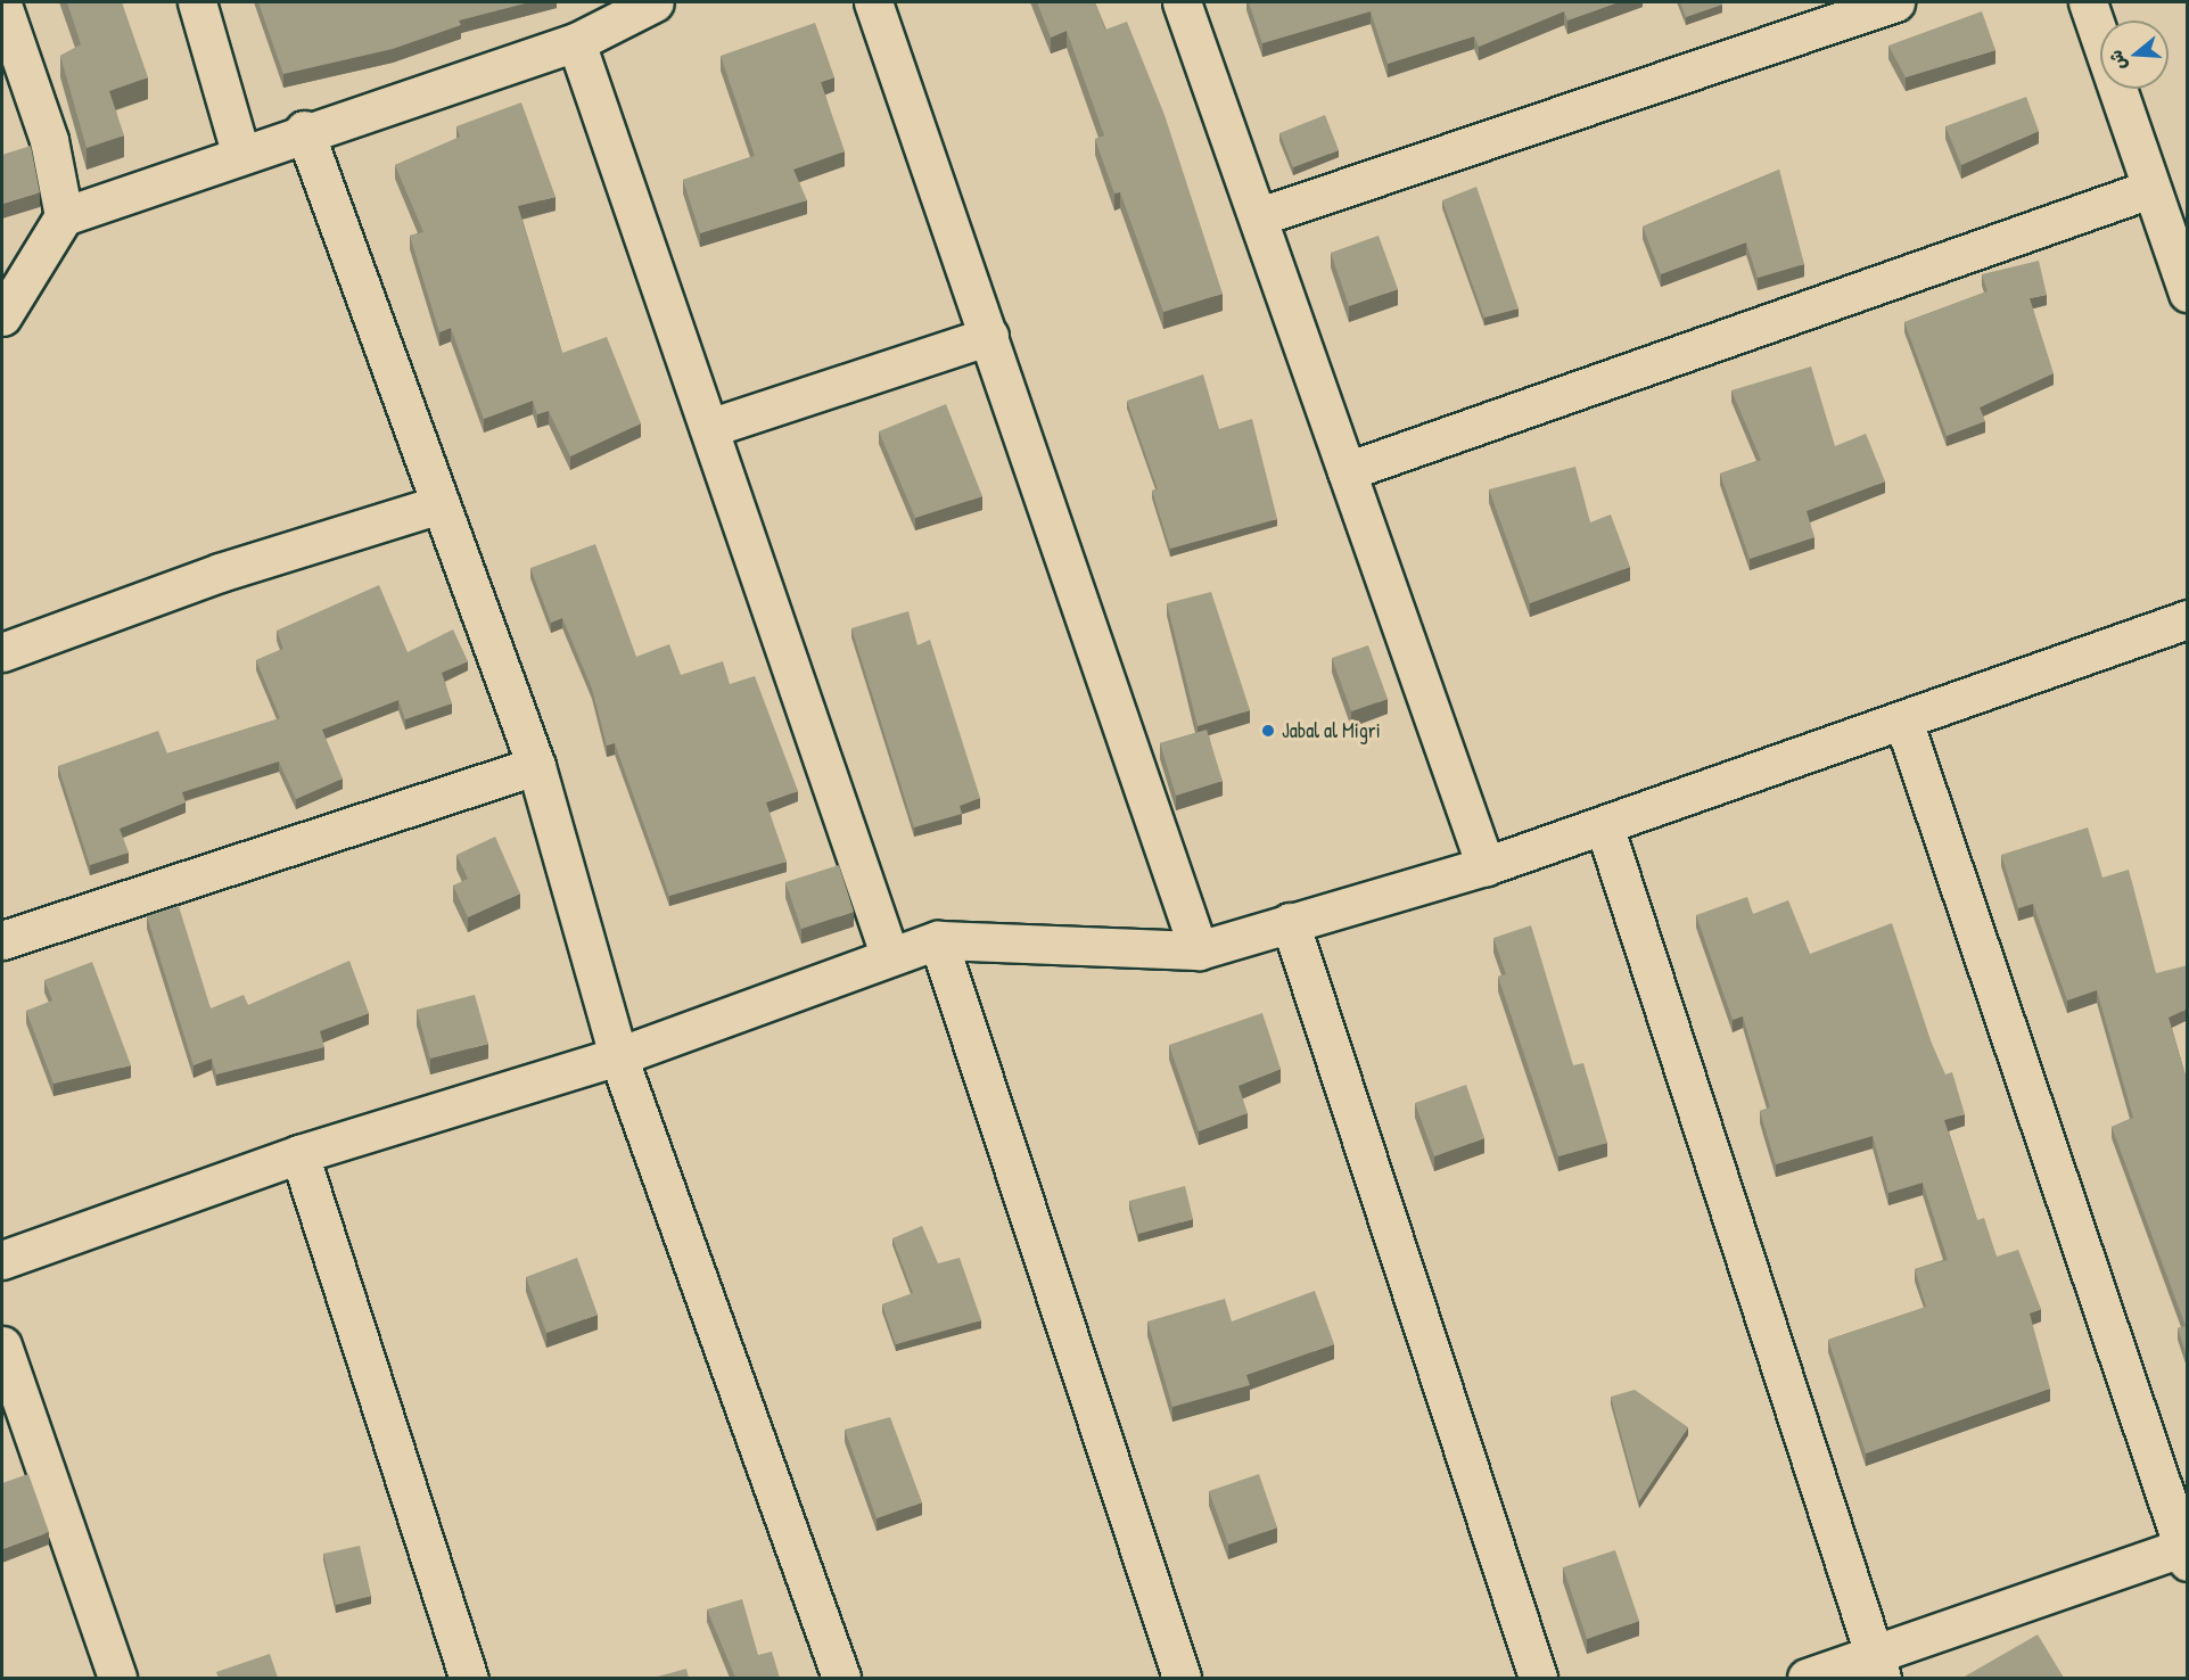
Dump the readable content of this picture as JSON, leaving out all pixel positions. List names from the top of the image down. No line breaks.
{"places":["Jabal al Migri"],"north":"left"}
